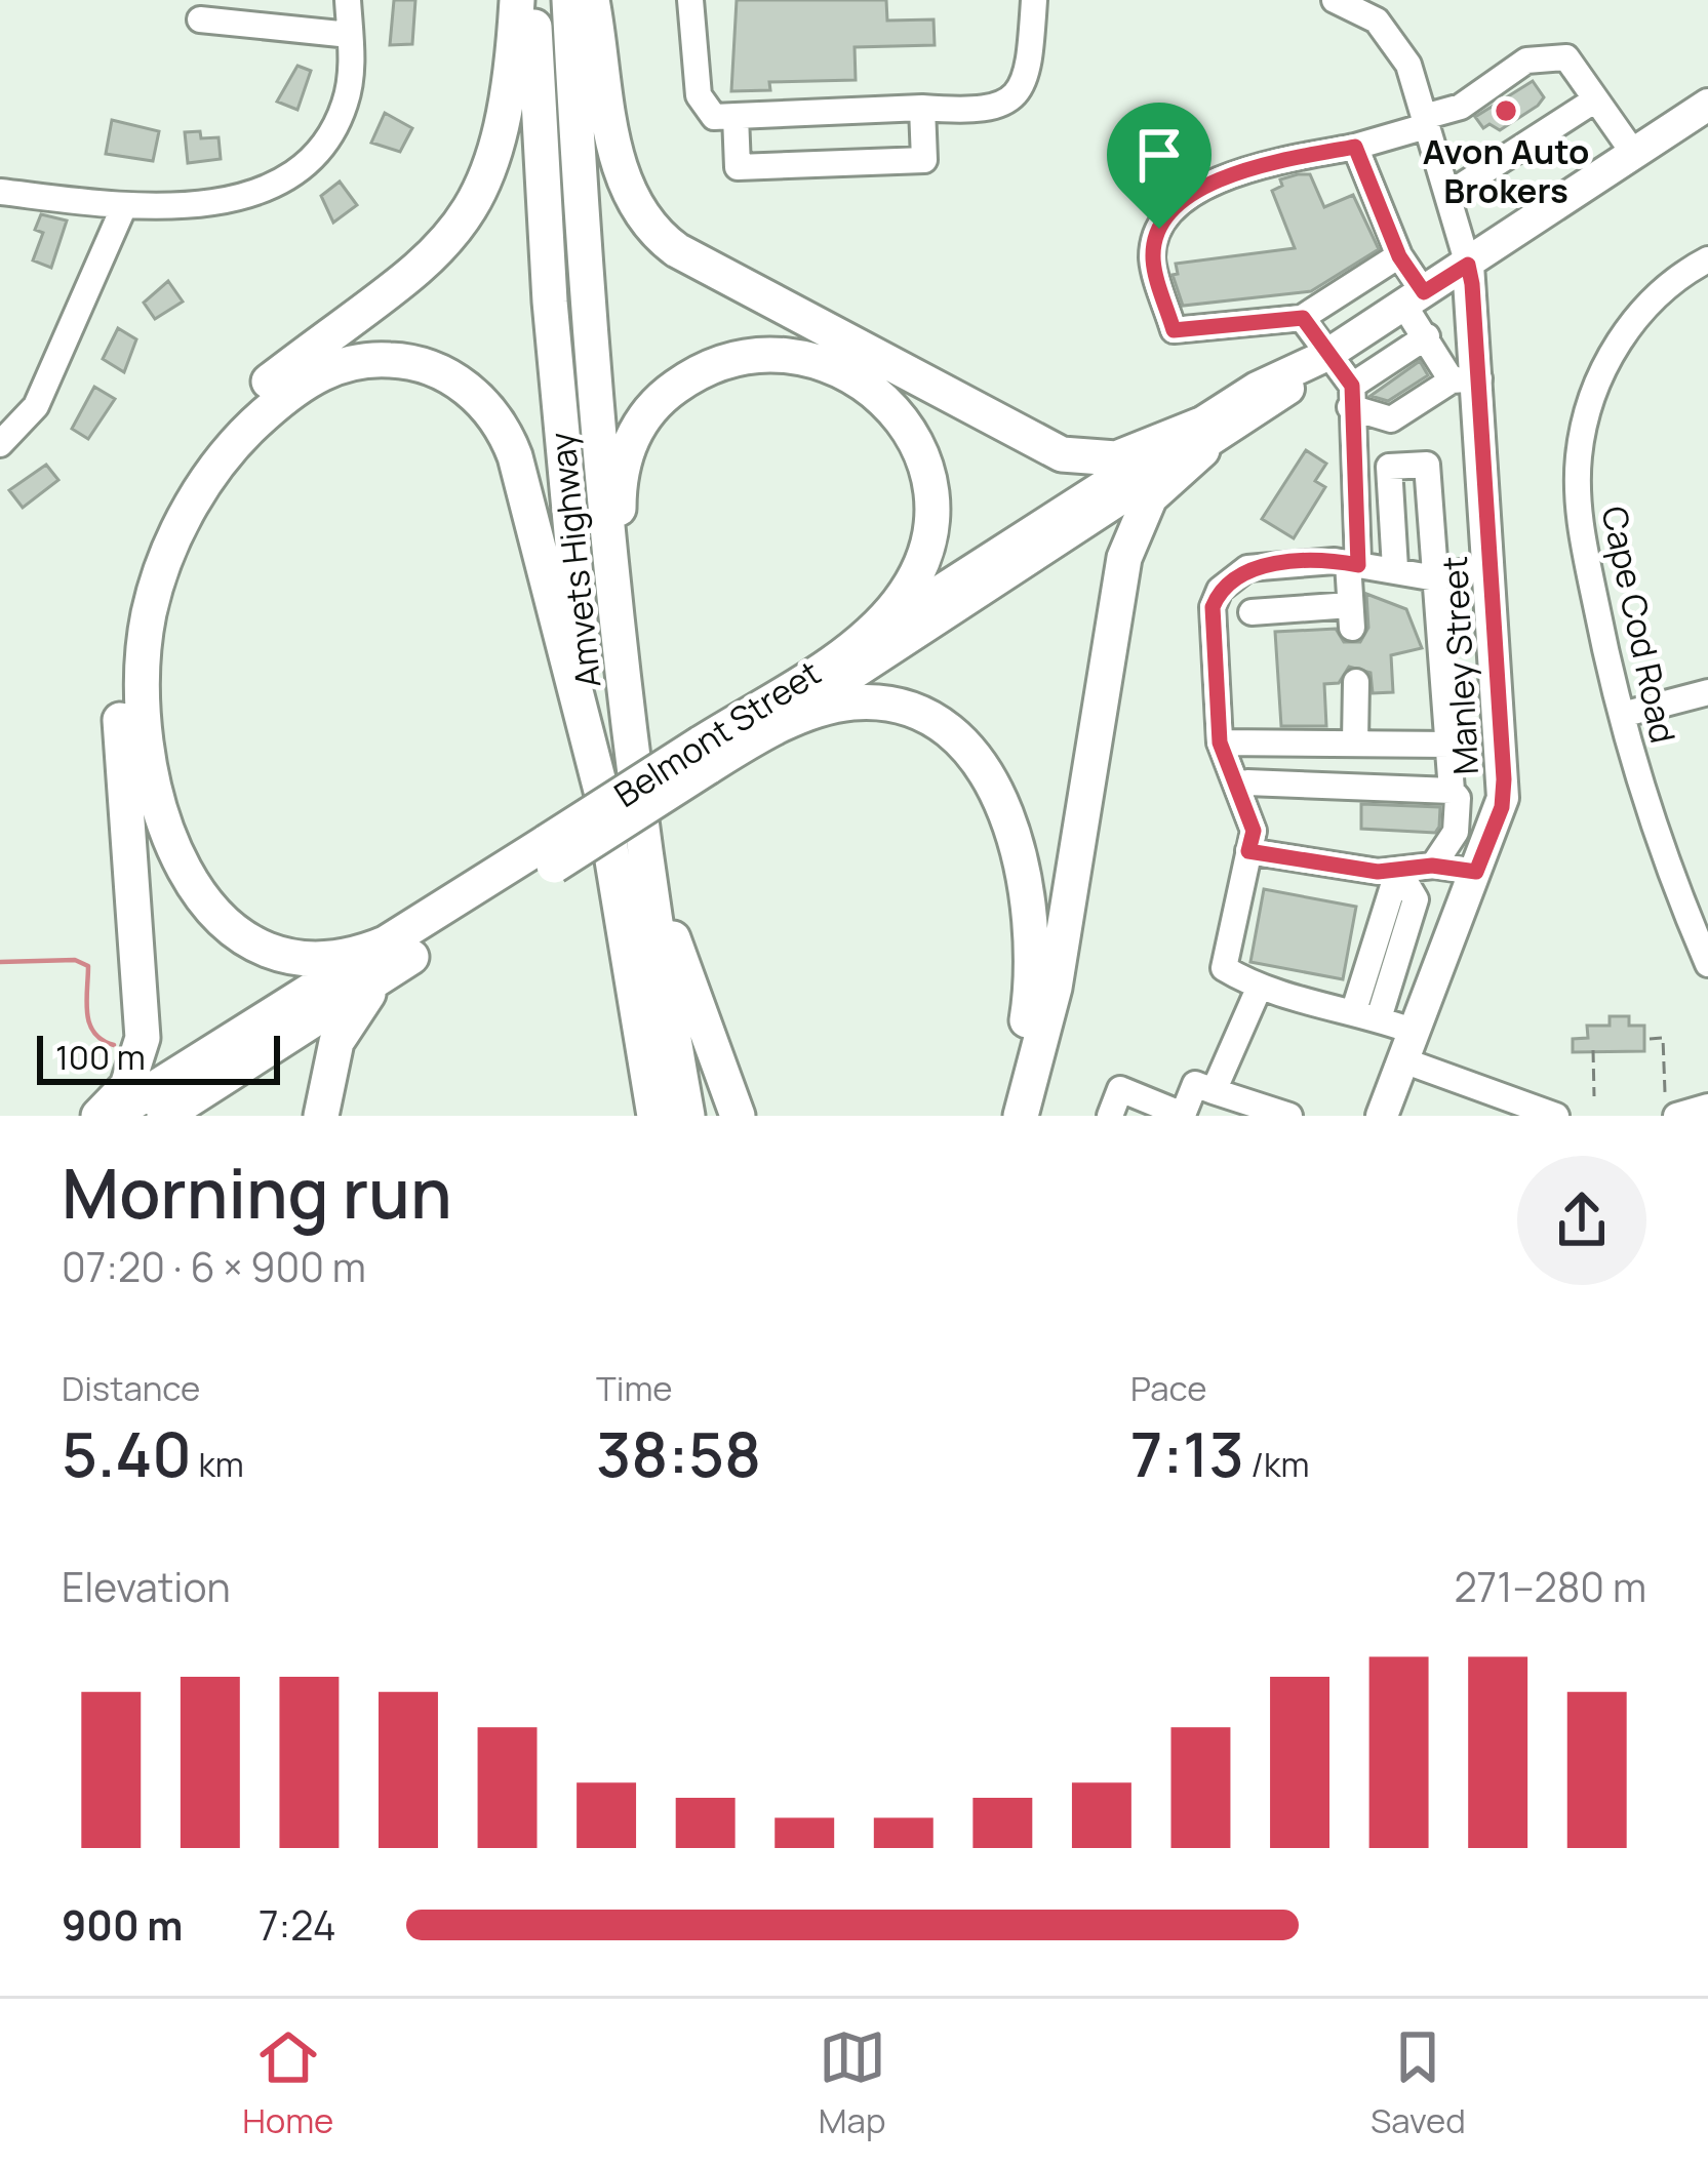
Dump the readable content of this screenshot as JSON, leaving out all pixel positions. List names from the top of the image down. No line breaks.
{"streets":{"highway":["Amvets Highway","Belmont Street"],"main road":["Manley Street"],"street":["Cape Cod Road"]},"crossings":[["Manley Street","Belmont Street"]],"places":["Avon Auto Brokers"],"scale_bar":"100 m","page":{"scale":"100 m","heading":["Morning run","07:20 · 6 × 900 m"],"stats":[["Distance","5.40 km"],["Time","38:58"],["Pace","7:13 /km"]],"chart":["Elevation","271–280 m"],"list":[{"name":"900 m","note":"7:24"}],"tabs":["Home","Map","Saved"]}}
